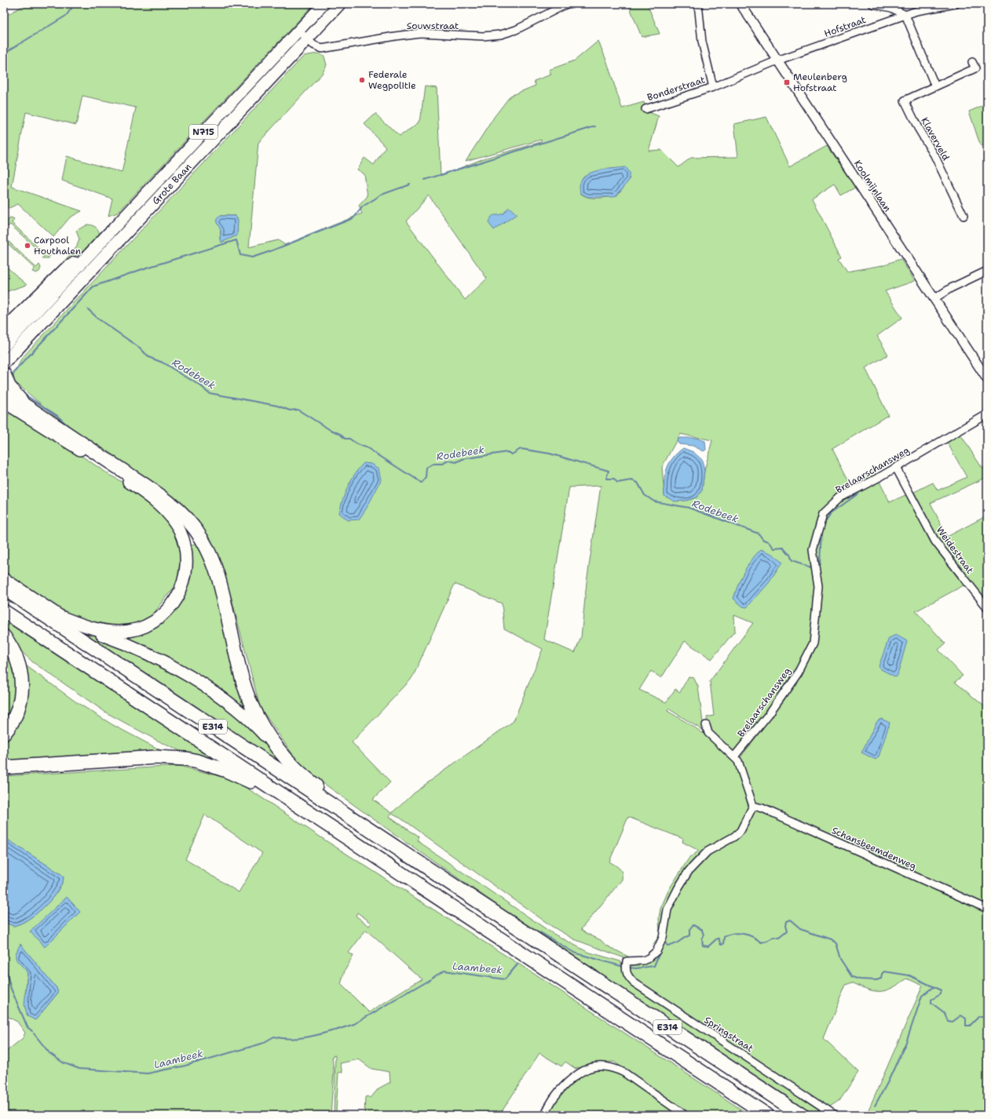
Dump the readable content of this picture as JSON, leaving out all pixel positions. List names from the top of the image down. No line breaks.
{"streets":{"highway":["N715","Grote Baan","E314"],"street":["Souwstraat","Hofstraat","Bonderstraat","Klaverveld","Koolmijnlaan","Brelaarschansweg","Weidestraat","Schansbeemdenweg","Springstraat"]},"crossings":[["Souwstraat","Grote Baan"],["Hofstraat","Bonderstraat"],["Hofstraat","Koolmijnlaan"],["Bonderstraat","Koolmijnlaan"],["Brelaarschansweg","Weidestraat"],["Schansbeemdenweg","Springstraat"]],"water":["Rodebeek","Laambeek"],"places":{"other":["Federale Wegpolitie","Carpool Houthalen"],"transit":["Meulenberg Hofstraat"]}}
